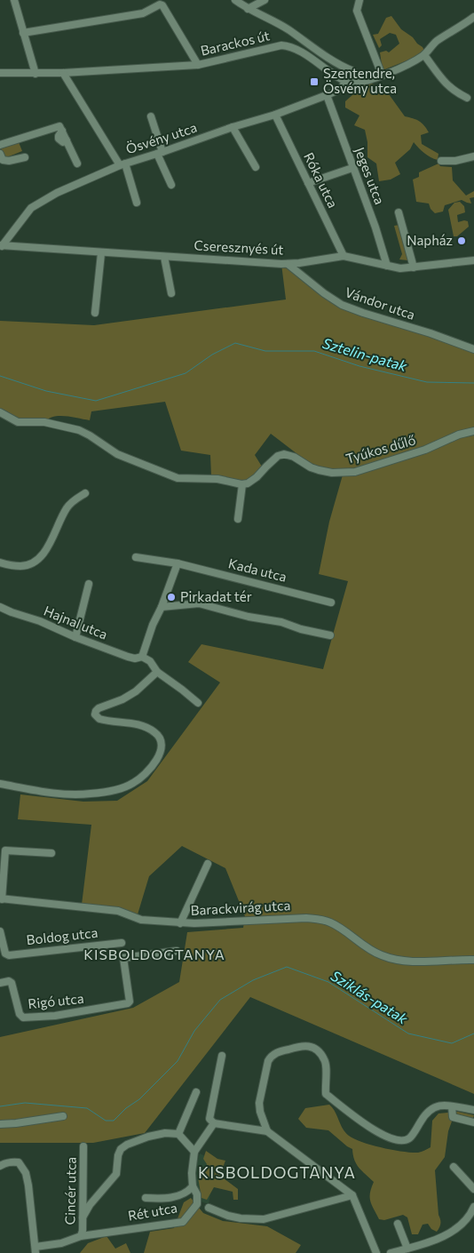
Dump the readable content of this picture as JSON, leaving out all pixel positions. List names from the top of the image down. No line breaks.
{"streets":{"street":["Barackos út","Ösvény utca","Jeges utca","Róka utca","Cseresznyés út","Vándor utca","Tyúkos dűlő","Kada utca","Hajnal utca","Barackvirág utca","Boldog utca","Rigó utca","Cincér utca","Rét utca"]},"crossings":[["Barackos út","Ösvény utca"],["Ösvény utca","Jeges utca"],["Ösvény utca","Róka utca"],["Ösvény utca","Cseresznyés út"],["Jeges utca","Cseresznyés út"],["Róka utca","Cseresznyés út"],["Cseresznyés út","Vándor utca"],["Cincér utca","Rét utca"]],"districts":["KISBOLDOGTANYA","KISBOLDOGTANYA"],"water":["Sztelin-patak","Sziklás-patak"],"places":{"transit":["Szentendre, Ösvény utca"],"other":["Napház","Pirkadat tér"]}}
